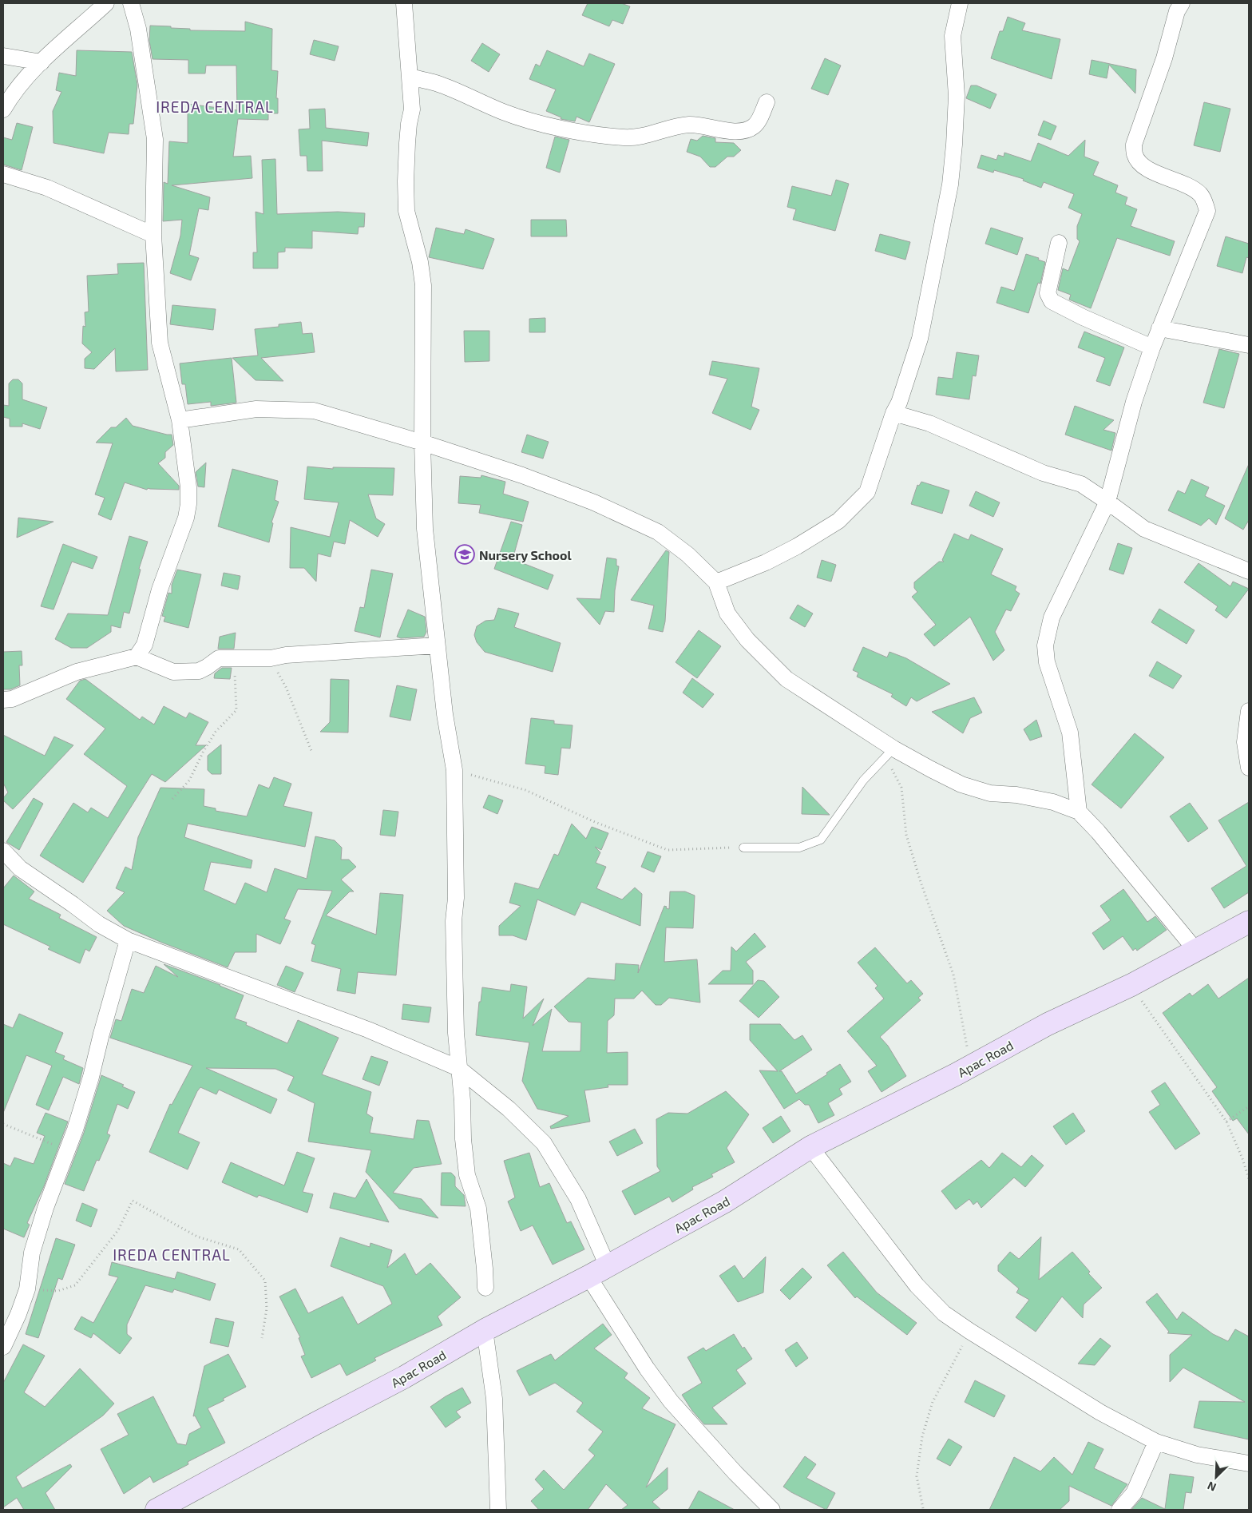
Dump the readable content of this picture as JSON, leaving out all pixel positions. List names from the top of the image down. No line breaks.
{"streets":{"main road":["Apac Road"]},"districts":["IREDA CENTRAL","IREDA CENTRAL"],"places":{"school or university":["Nursery School"]},"north":"bottom left"}
